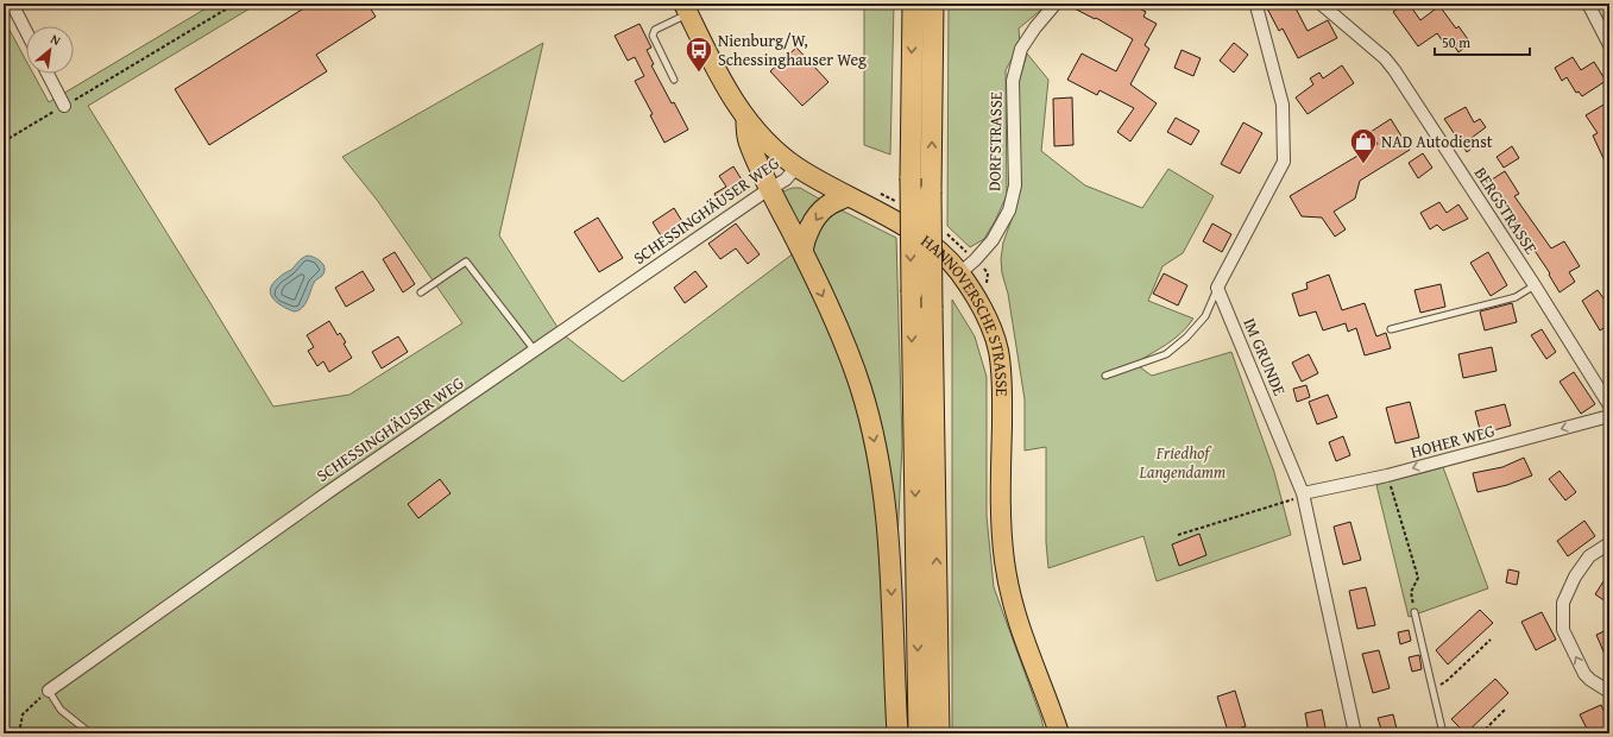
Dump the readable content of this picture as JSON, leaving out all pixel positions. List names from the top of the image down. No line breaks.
{"streets":{"main road":["HANNOVERSCHE STRASSE"],"street":["DORFSTRASSE","SCHESSINGHÄUSER WEG","BERGSTRASSE","IM GRUNDE","HOHER WEG"]},"crossings":[["DORFSTRASSE","HANNOVERSCHE STRASSE"],["SCHESSINGHÄUSER WEG","HANNOVERSCHE STRASSE"],["IM GRUNDE","HOHER WEG"]],"one_way":["HOHER WEG"],"parks":["Friedhof Langendamm"],"places":{"bus stop":["Nienburg/W, Schessinghauser Weg"],"shop":["NAD Autodienst"]},"scale_bar":"50 m","north":"top right"}
